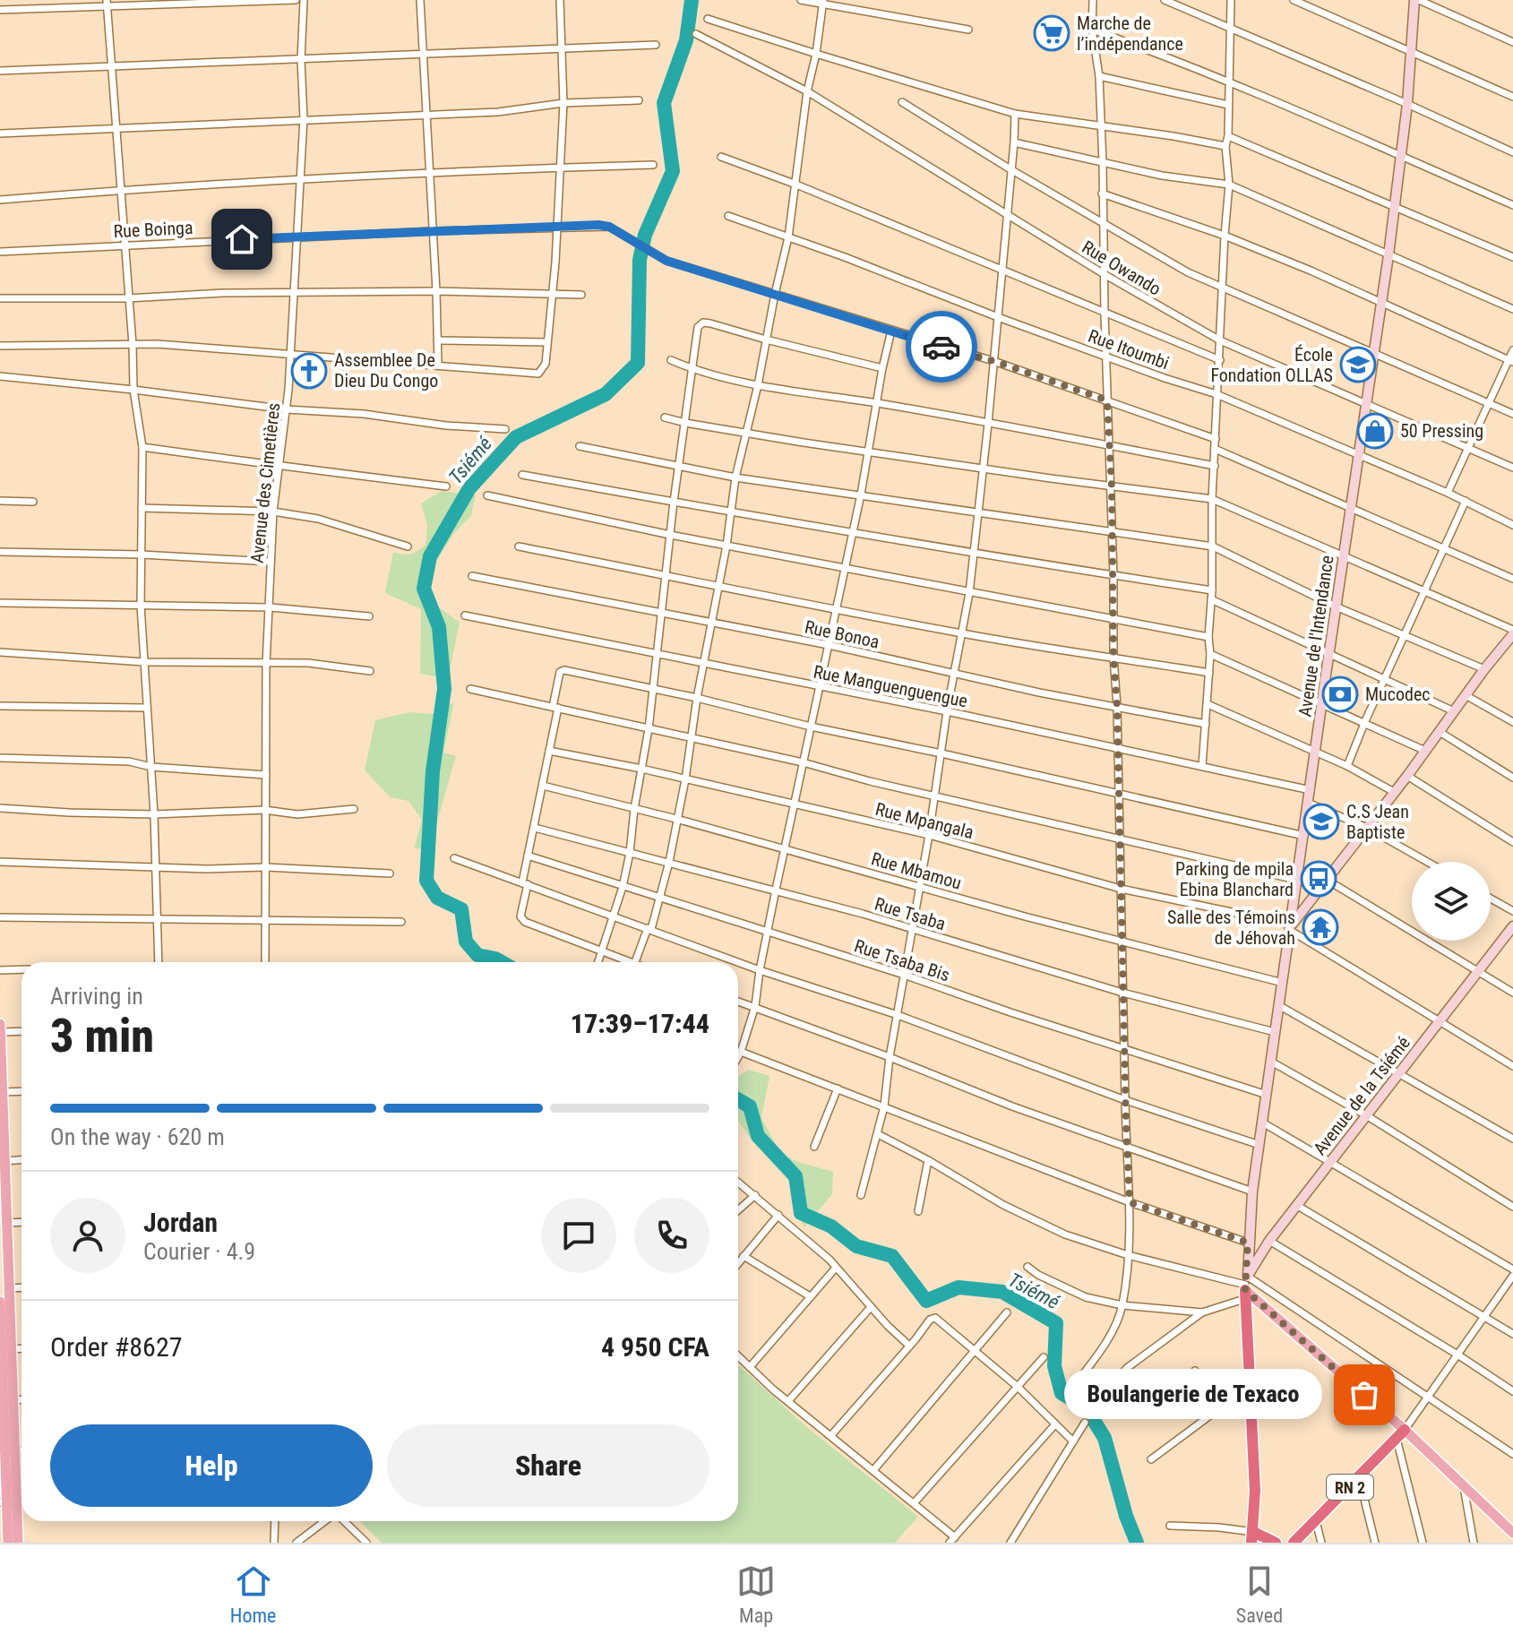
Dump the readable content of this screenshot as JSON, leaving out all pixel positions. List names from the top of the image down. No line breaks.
{"streets":{"highway":["RN 2"],"street":["Rue Boinga","Rue Owando","Rue Itoumbi","Avenue des Cimetières","Rue Bonoa","Avenue de l'Intendance","Rue Manguenguengue","Rue Mpangala","Rue Mbamou","Rue Tsaba","Rue Tsaba Bis","Avenue de la Tsiémé"]},"crossings":[["Rue Boinga","Avenue des Cimetières"],["Rue Owando","Avenue de l'Intendance"],["Rue Itoumbi","Avenue de l'Intendance"],["Avenue de l'Intendance","Rue Manguenguengue"],["Avenue de l'Intendance","Rue Mpangala"],["Avenue de l'Intendance","Rue Mbamou"],["Avenue de l'Intendance","Rue Tsaba"],["Avenue de l'Intendance","Rue Tsaba Bis"],["Avenue de l'Intendance","Avenue de la Tsiémé"],["Rue Mpangala","Avenue de la Tsiémé"]],"water":["Tsiémé"],"places":{"supermarket":["Marche de l’indépendance"],"school or university":["École Fondation OLLAS","C.S Jean Baptiste"],"church":["Assemblee De Dieu Du Congo"],"shop":["50 Pressing"],"bank":["Mucodec"],"bus stop":["Parking de mpila Ebina Blanchard"],"temple":["Salle des Témoins de Jéhovah"],"other":["Boulangerie de Texaco"]},"page":{"heading":["3 min","Arriving in","17:39–17:44"],"panel":["Jordan","Courier · 4.9","Order #8627","4 950 CFA"],"bar":"On the way · 620 m","bubble":"Boulangerie de Texaco","buttons":["Help","Share"],"tabs":["Home","Map","Saved"]}}
